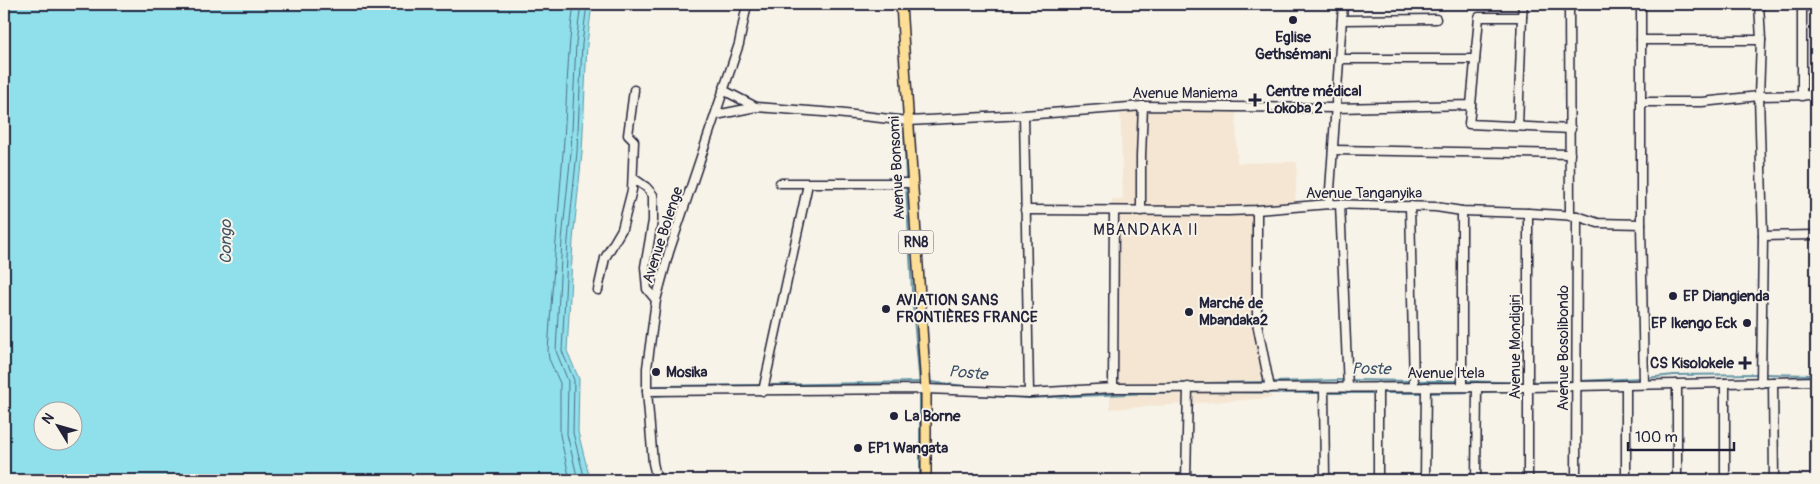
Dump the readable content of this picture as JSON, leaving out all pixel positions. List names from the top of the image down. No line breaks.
{"streets":{"main road":["Avenue Bonsomi","RN8"],"street":["Avenue Maniema","Avenue Tanganyika","Avenue Bolenge","Avenue Mondigiri","Avenue Bosolibondo","Avenue Itela"]},"crossings":[["Avenue Maniema","Avenue Bonsomi"],["Avenue Bonsomi","Avenue Itela"],["Avenue Tanganyika","Avenue Mondigiri"],["Avenue Tanganyika","Avenue Bosolibondo"],["Avenue Bolenge","Avenue Itela"],["Avenue Mondigiri","Avenue Itela"],["Avenue Bosolibondo","Avenue Itela"]],"districts":["MBANDAKA II"],"water":["Congo","Poste"],"places":{"other":["Eglise Gethsémani","EP Diangienda","AVIATION SANS FRONTIÈRES FRANCE","Marché de Mbandaka2","EP Ikengo Eck","Mosika","La Borne","EP1 Wangata"],"health":["Centre médical Lokoba 2","CS Kisolokele"]},"scale_bar":"100 m","north":"top left"}
